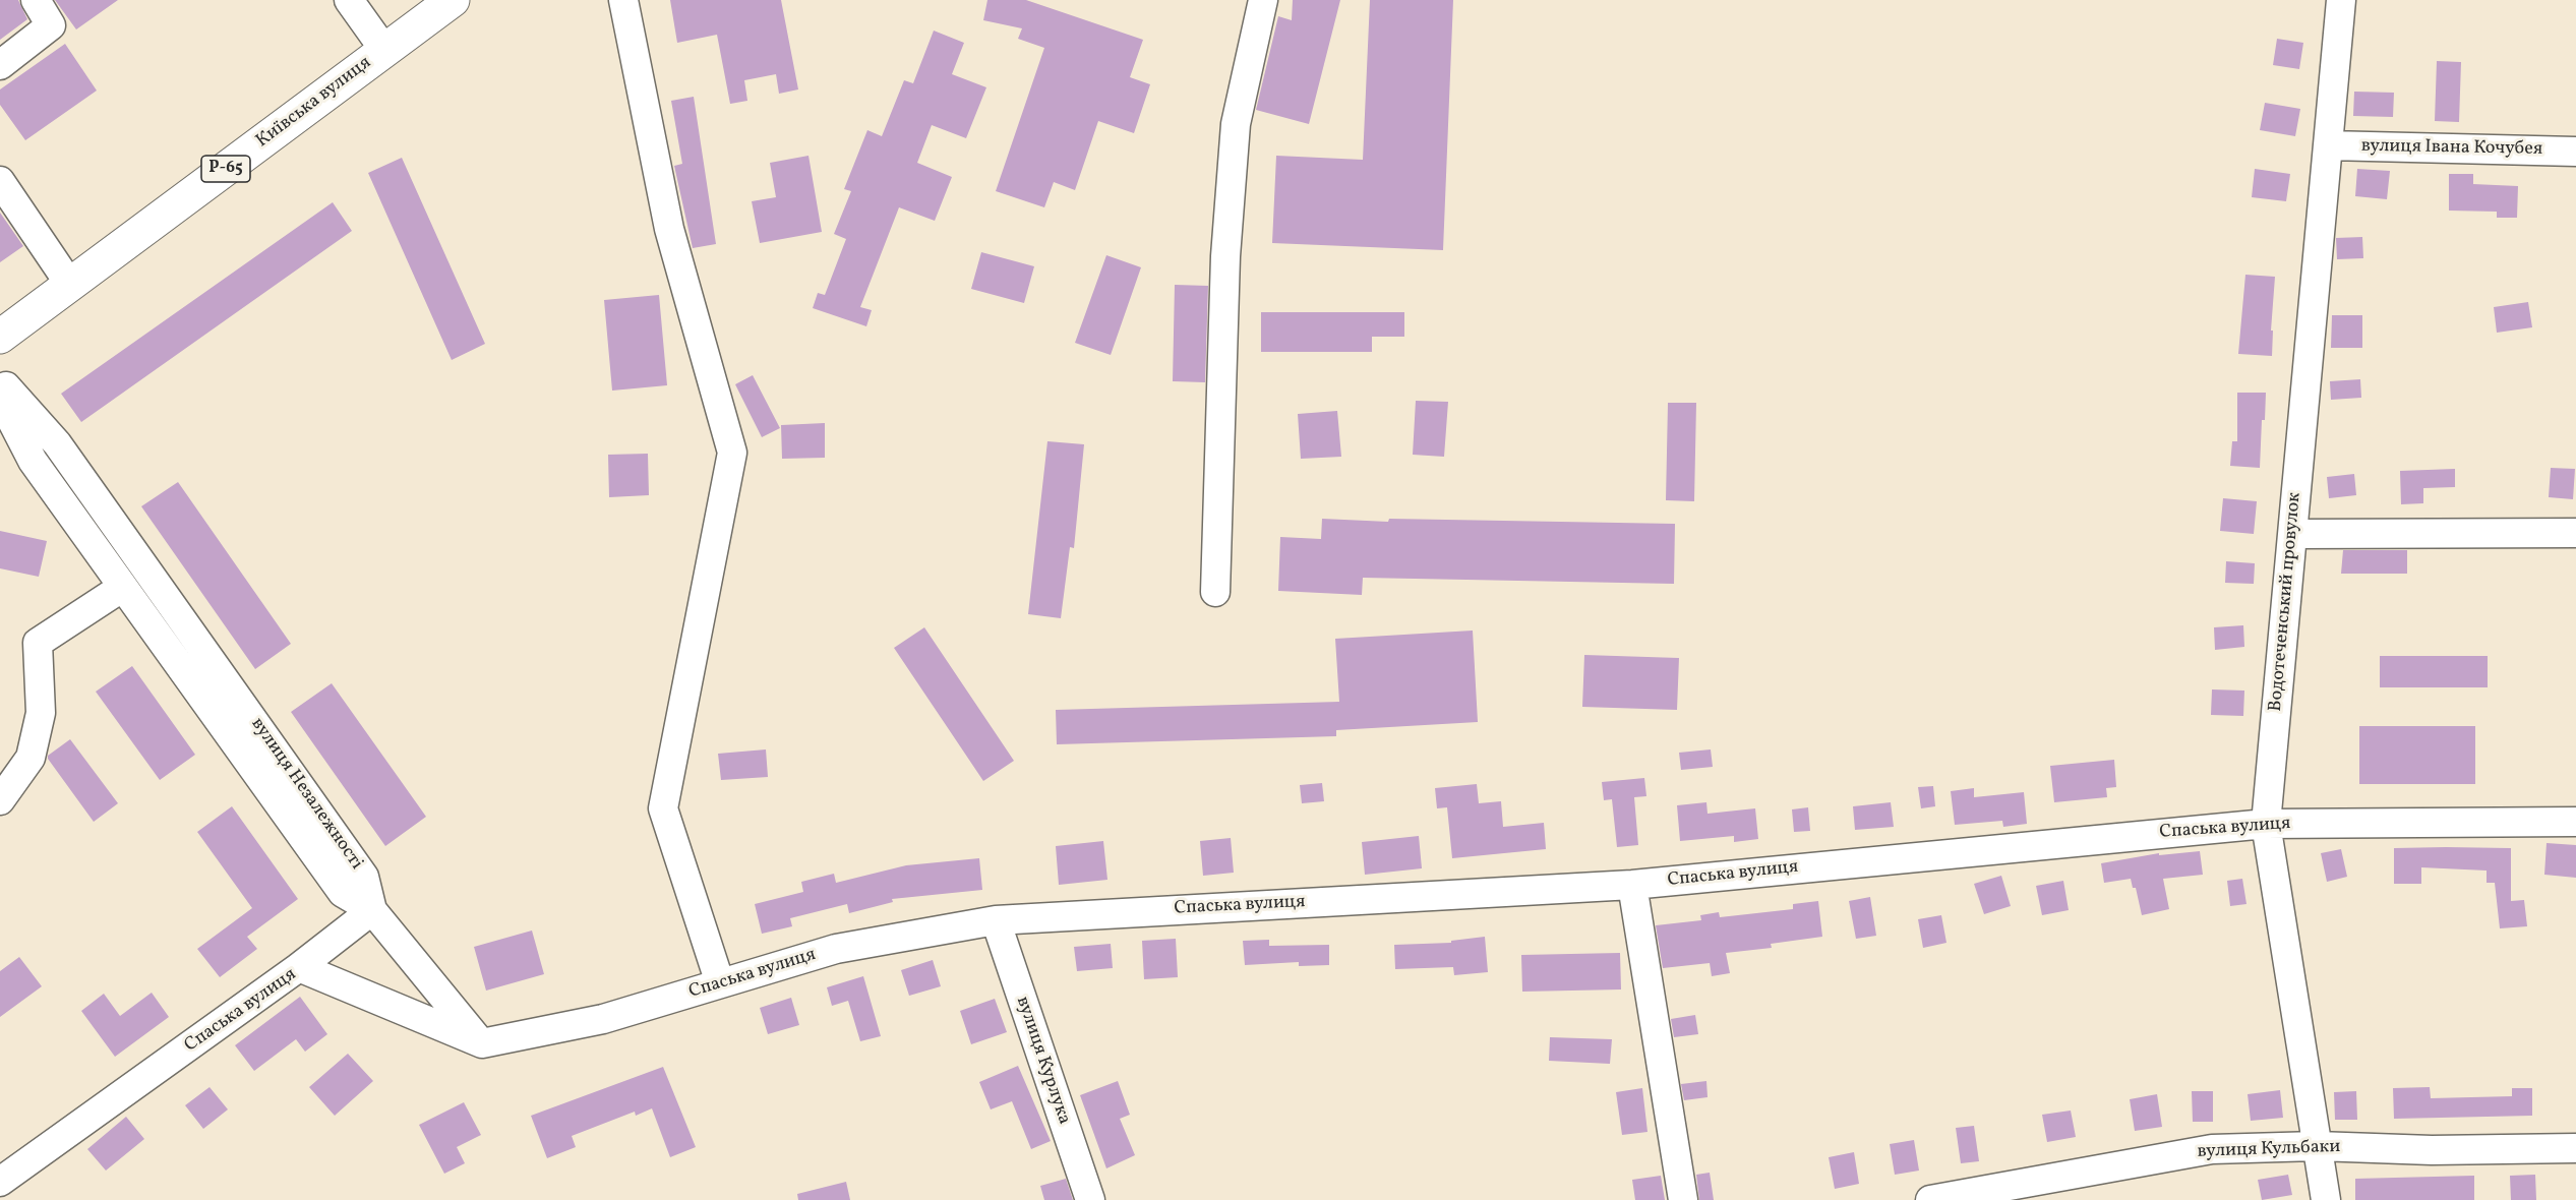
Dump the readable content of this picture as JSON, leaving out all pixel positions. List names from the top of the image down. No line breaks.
{"streets":{"main road":["Київська вулиця","Р-65"],"street":["вулиця Івана Кочубея","Водотеченський провулок","вулиця Незалежності","Спаська вулиця","вулиця Курлука","вулиця Кульбаки"]},"crossings":[["вулиця Івана Кочубея","Водотеченський провулок"],["Водотеченський провулок","Спаська вулиця"],["Водотеченський провулок","вулиця Кульбаки"],["Спаська вулиця","вулиця Курлука"]]}
